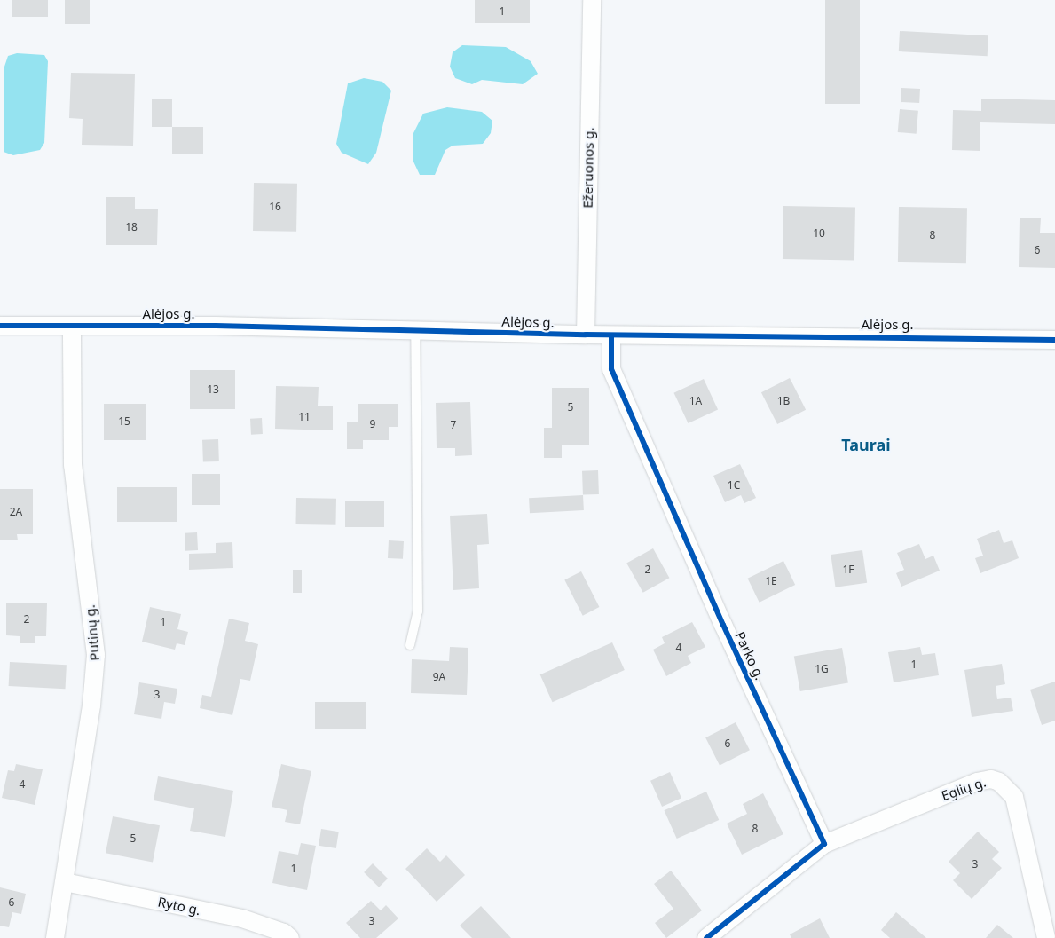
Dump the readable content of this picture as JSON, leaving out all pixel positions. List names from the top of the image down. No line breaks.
{"streets":{"street":["Ežeruonos g.","Alėjos g.","Putinų g.","Parko g.","Eglių g.","Ryto g."]},"crossings":[["Ežeruonos g.","Alėjos g."],["Alėjos g.","Putinų g."],["Alėjos g.","Parko g."],["Putinų g.","Ryto g."],["Parko g.","Eglių g."]],"districts":["Taurai"],"house_numbers":["1","16","18","10","8","6","13","1A","1B","5","11","15","9","7","1C","2A","2","1F","1E","2","1","4","1","1G","9A","3","6","4","8","5","3","1","6","3"]}
